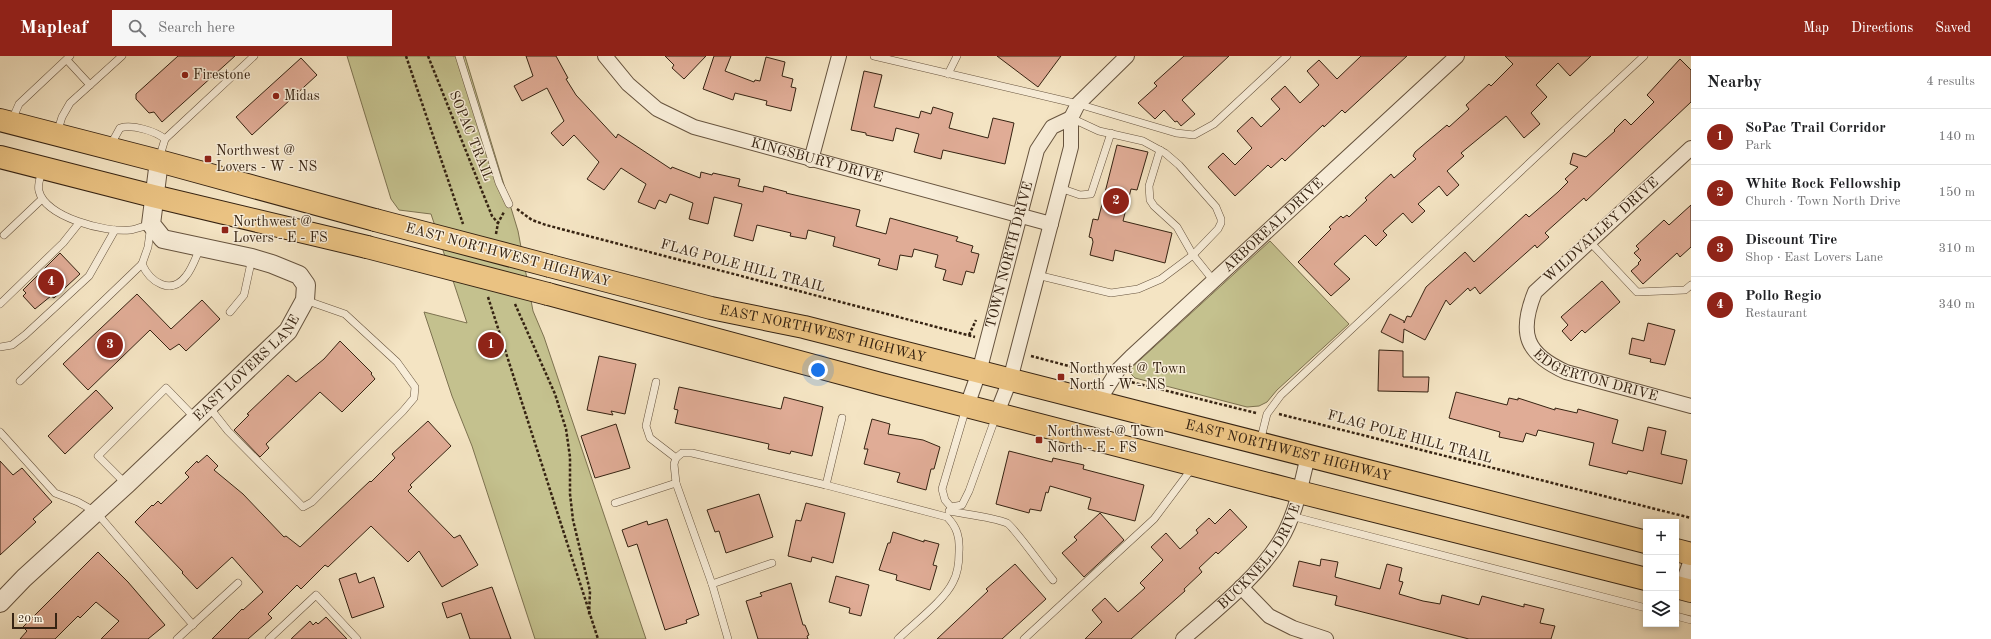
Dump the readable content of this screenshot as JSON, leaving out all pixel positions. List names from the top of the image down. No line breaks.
{"streets":{"main road":["EAST NORTHWEST HIGHWAY"],"street":["KINGSBURY DRIVE","ARBOREAL DRIVE","WILDVALLEY DRIVE","TOWN NORTH DRIVE","EAST LOVERS LANE","EDGERTON DRIVE","BUCKNELL DRIVE"],"path":["SOPAC TRAIL","FLAG POLE HILL TRAIL"]},"crossings":[["KINGSBURY DRIVE","TOWN NORTH DRIVE"],["ARBOREAL DRIVE","EAST NORTHWEST HIGHWAY"],["WILDVALLEY DRIVE","EDGERTON DRIVE"],["EAST NORTHWEST HIGHWAY","TOWN NORTH DRIVE"],["EAST NORTHWEST HIGHWAY","BUCKNELL DRIVE"]],"places":{"other":["Firestone","Midas"],"transit":["Northwest @ Lovers - W - NS","Northwest @ Lovers - E - FS","Northwest @ Town North - W - NS","Northwest @ Town North - E - FS"]},"scale_bar":"20 m","page":{"header":"Mapleaf","search":"Search here","nav":["Map","Directions","Saved"],"heading":["Nearby","4 results"],"list":[{"mark":"1","name":"SoPac Trail Corridor","note":"Park","value":"140 m"},{"mark":"2","name":"White Rock Fellowship","note":"Church · Town North Drive","value":"150 m"},{"mark":"3","name":"Discount Tire","note":"Shop · East Lovers Lane","value":"310 m"},{"mark":"4","name":"Pollo Regio","note":"Restaurant","value":"340 m"}],"pins":["2","4","1","3"],"map_buttons":["+","−"],"scale":"20 m"}}
